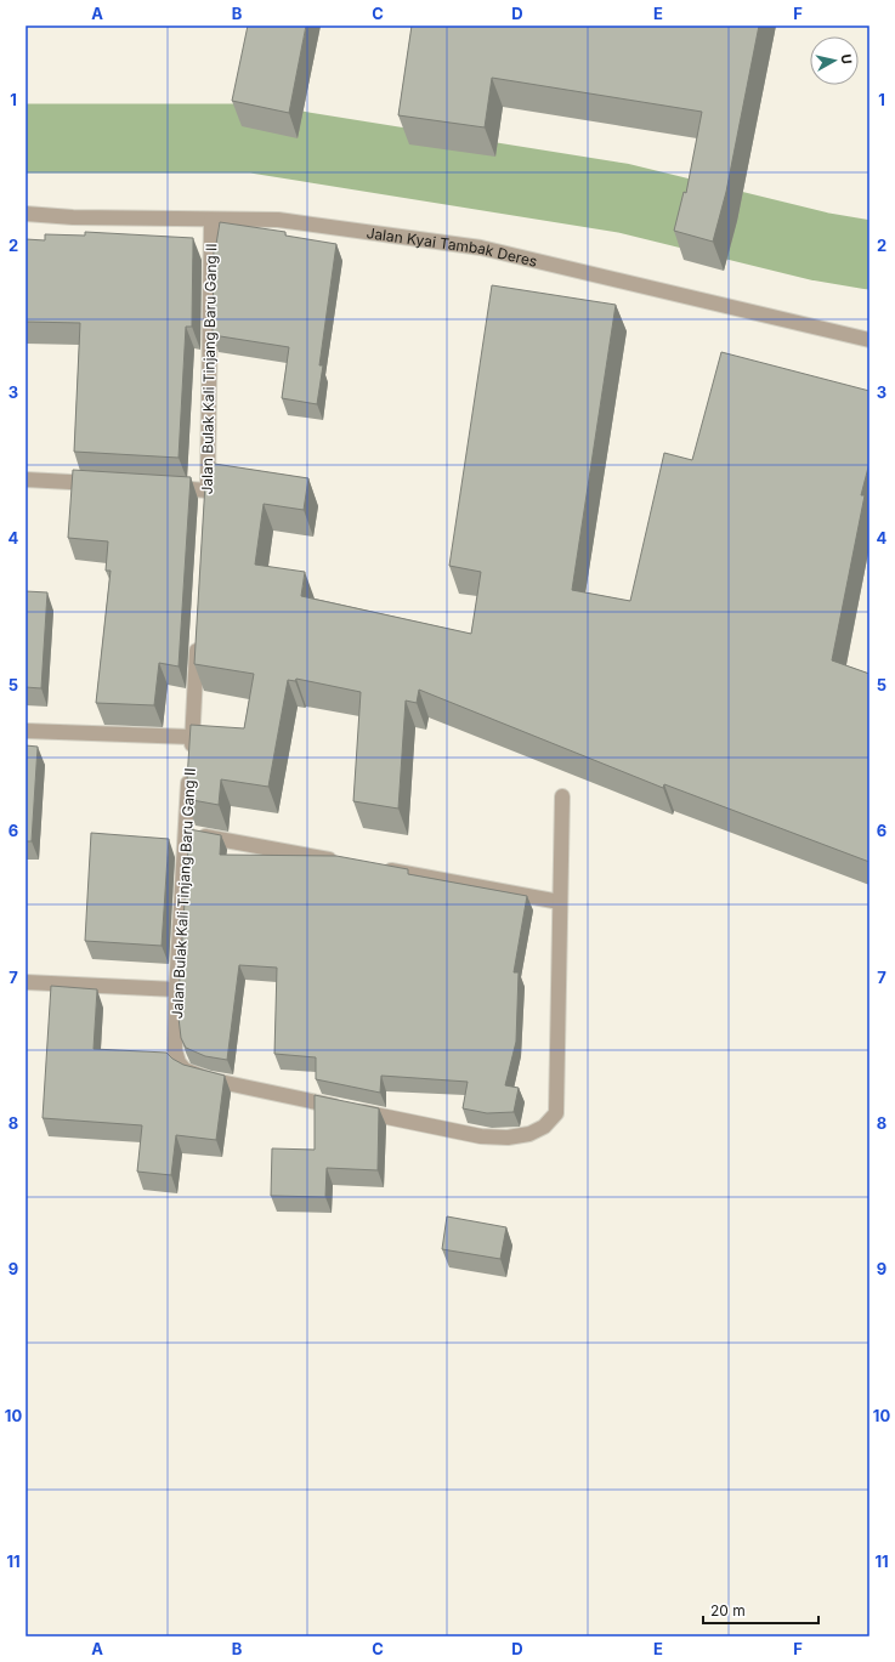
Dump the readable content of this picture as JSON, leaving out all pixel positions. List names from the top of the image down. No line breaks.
{"streets":{"street":["Jalan Kyai Tambak Deres","Jalan Bulak Kali Tinjang Baru Gang II"]},"crossings":[["Jalan Kyai Tambak Deres","Jalan Bulak Kali Tinjang Baru Gang II"]],"scale_bar":"20 m","north":"right","grid":{"columns":["A","B","C","D","E","F"],"rows":["1","2","3","4","5","6","7","8","9","10","11"]}}
